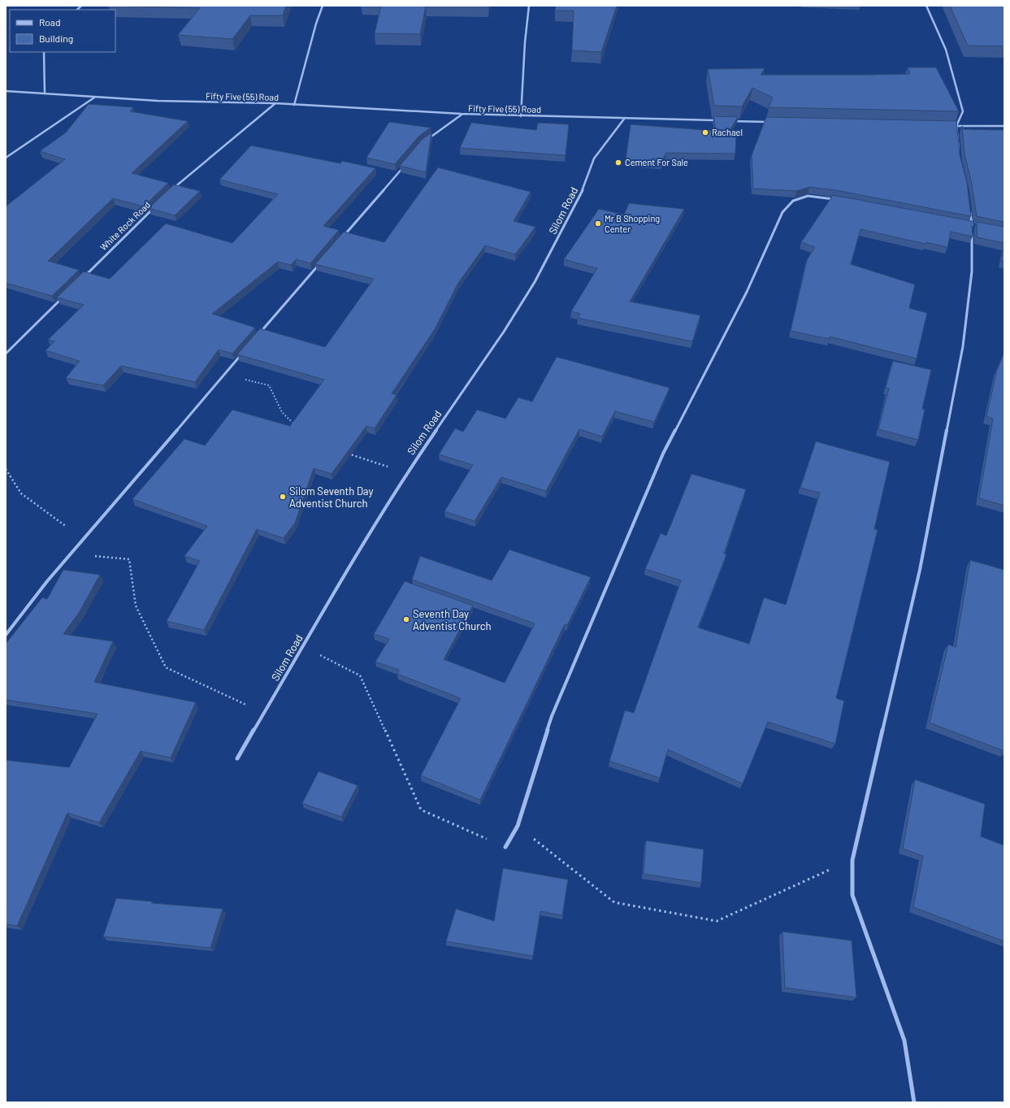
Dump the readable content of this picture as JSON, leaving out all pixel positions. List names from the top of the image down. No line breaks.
{"streets":{"street":["Fifty Five (55) Road","Silom Road","White Rock Road"]},"crossings":[["Fifty Five (55) Road","Silom Road"]],"places":["Rachael","Cement For Sale","Mr B Shopping Center","Silom Seventh Day Adventist Church","Seventh Day Adventist Church"],"legend":["Road","Building"]}
